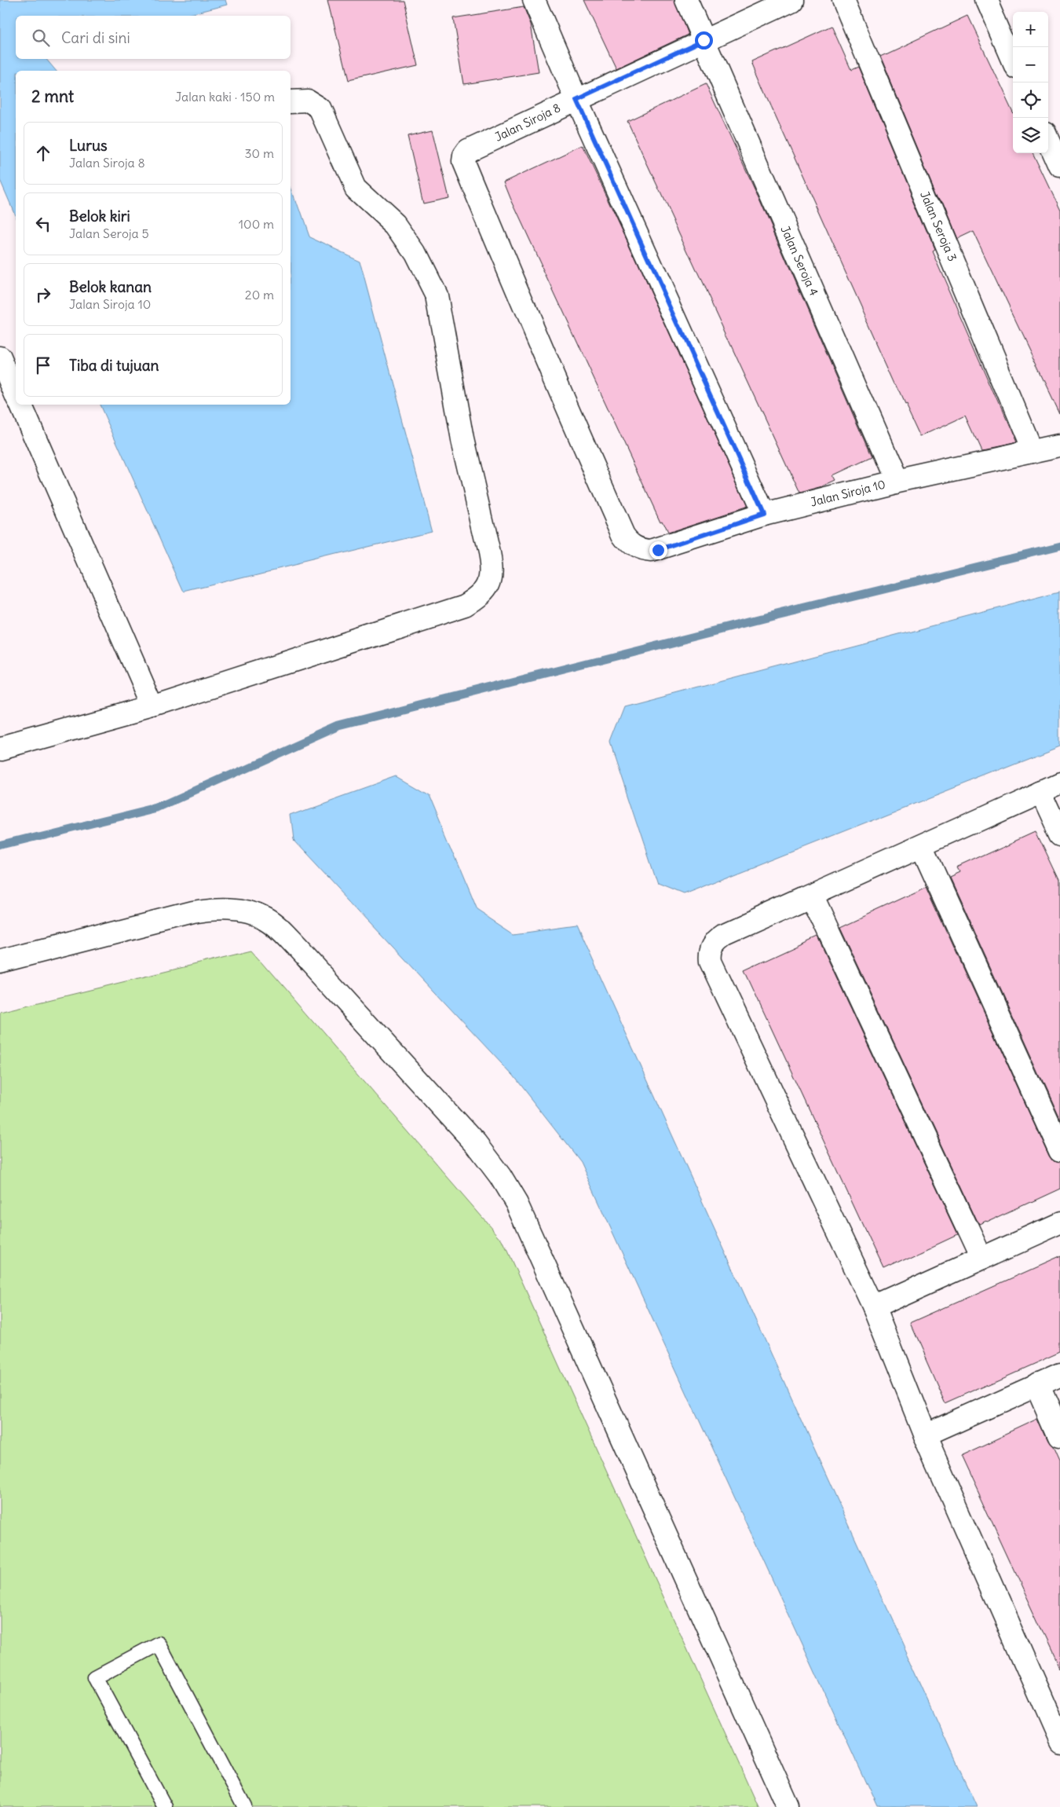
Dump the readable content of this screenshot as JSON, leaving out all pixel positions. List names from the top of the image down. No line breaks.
{"streets":{"street":["Jalan Siroja 8","Jalan Seroja 3","Jalan Seroja 4","Jalan Siroja 10"]},"crossings":[["Jalan Siroja 8","Jalan Seroja 4"],["Jalan Siroja 8","Jalan Siroja 10"],["Jalan Seroja 3","Jalan Siroja 10"],["Jalan Seroja 4","Jalan Siroja 10"]],"page":{"map_buttons":["+","−"],"search":"Cari di sini","heading":["2 mnt","Jalan kaki · 150 m"],"list":[["Lurus","Jalan Siroja 8","30 m"],["Belok kiri","Jalan Seroja 5","100 m"],["Belok kanan","Jalan Siroja 10","20 m"],"Tiba di tujuan"]}}
